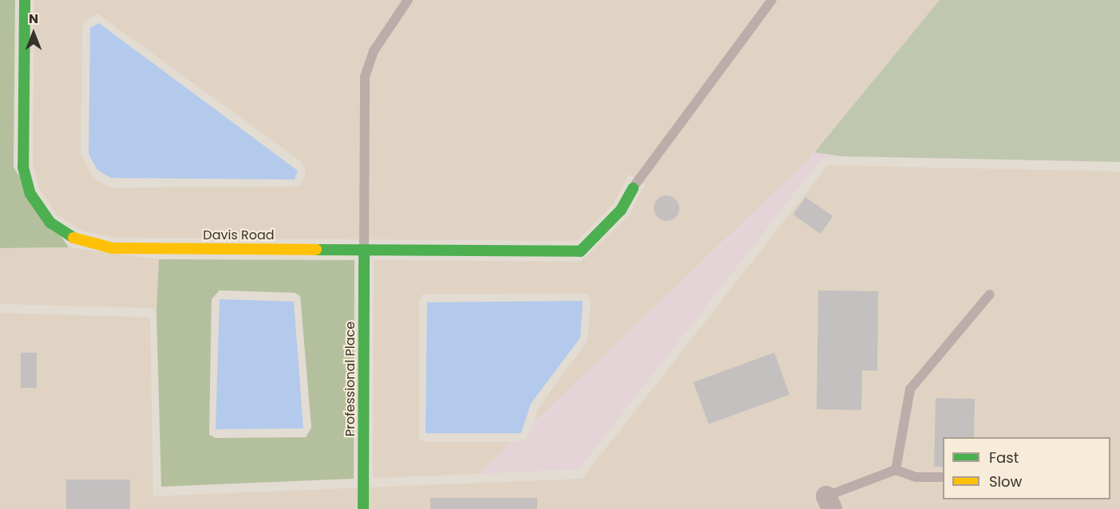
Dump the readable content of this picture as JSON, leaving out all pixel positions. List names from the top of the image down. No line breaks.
{"streets":{"street":["Davis Road","Professional Place"]},"crossings":[["Davis Road","Professional Place"]],"legend":["Fast","Slow"],"north":"top"}
